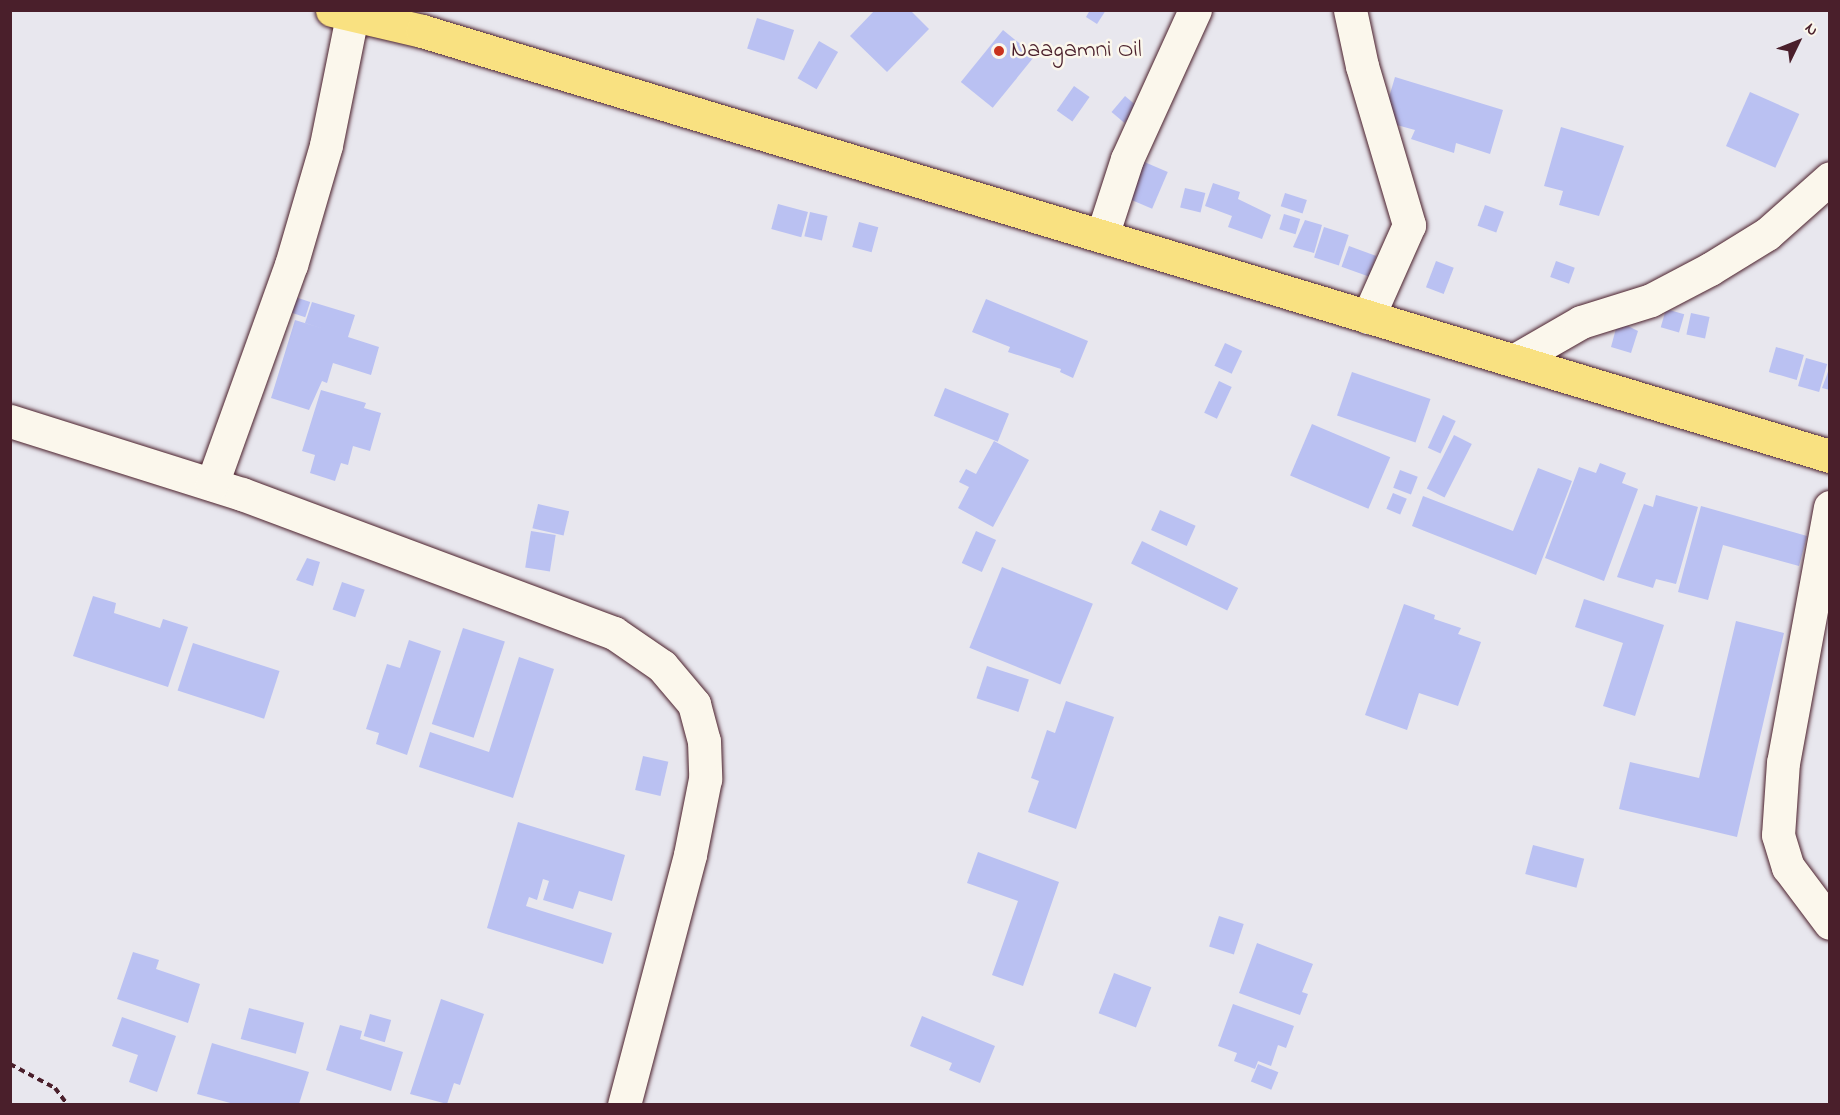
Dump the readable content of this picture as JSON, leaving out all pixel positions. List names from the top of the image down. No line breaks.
{"places":["Naagamni Oil"],"north":"top right"}
